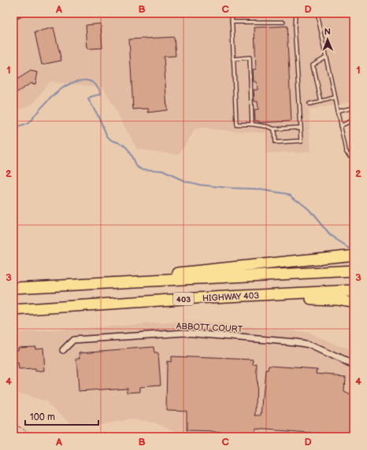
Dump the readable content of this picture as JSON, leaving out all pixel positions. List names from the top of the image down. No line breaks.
{"streets":{"highway":["HIGHWAY 403","403"],"street":["ABBOTT COURT"]},"scale_bar":"100 m","north":"top","grid":{"columns":["A","B","C","D"],"rows":["1","2","3","4"]}}
